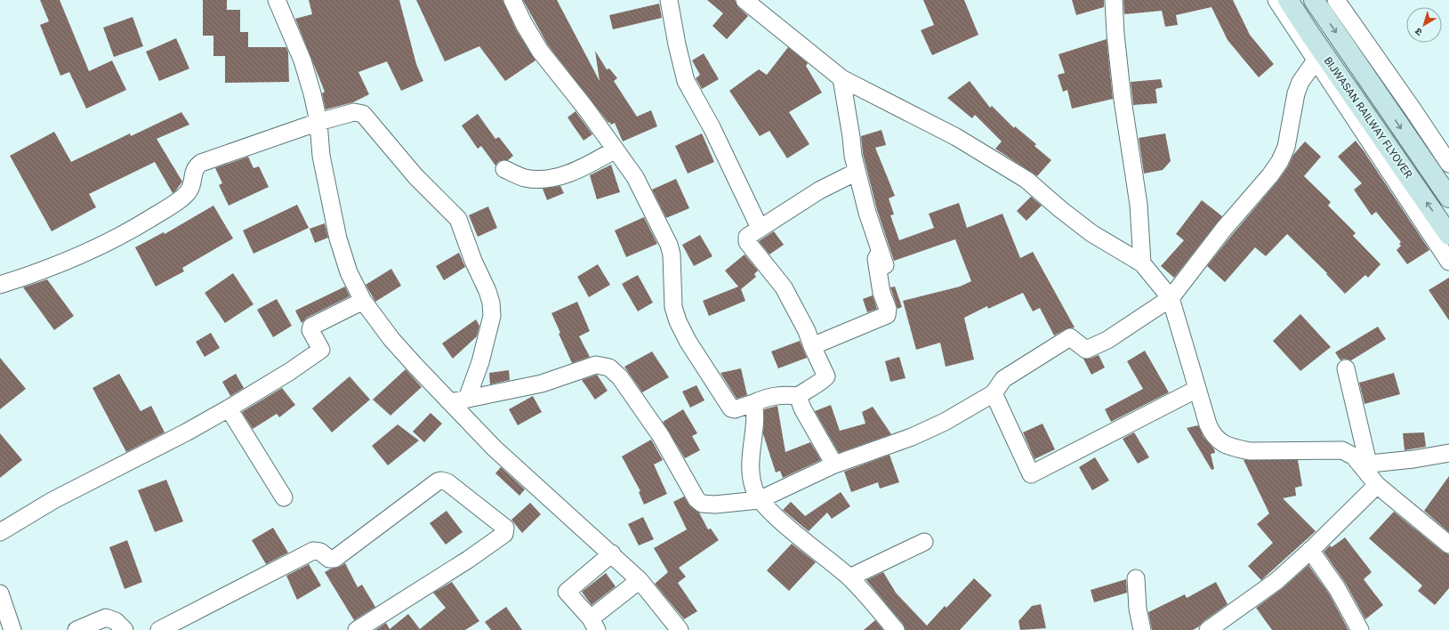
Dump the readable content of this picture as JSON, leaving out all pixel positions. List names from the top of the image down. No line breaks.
{"streets":{"main road":["BIJWASAN RAILWAY FLYOVER"]},"north":"bottom left"}
